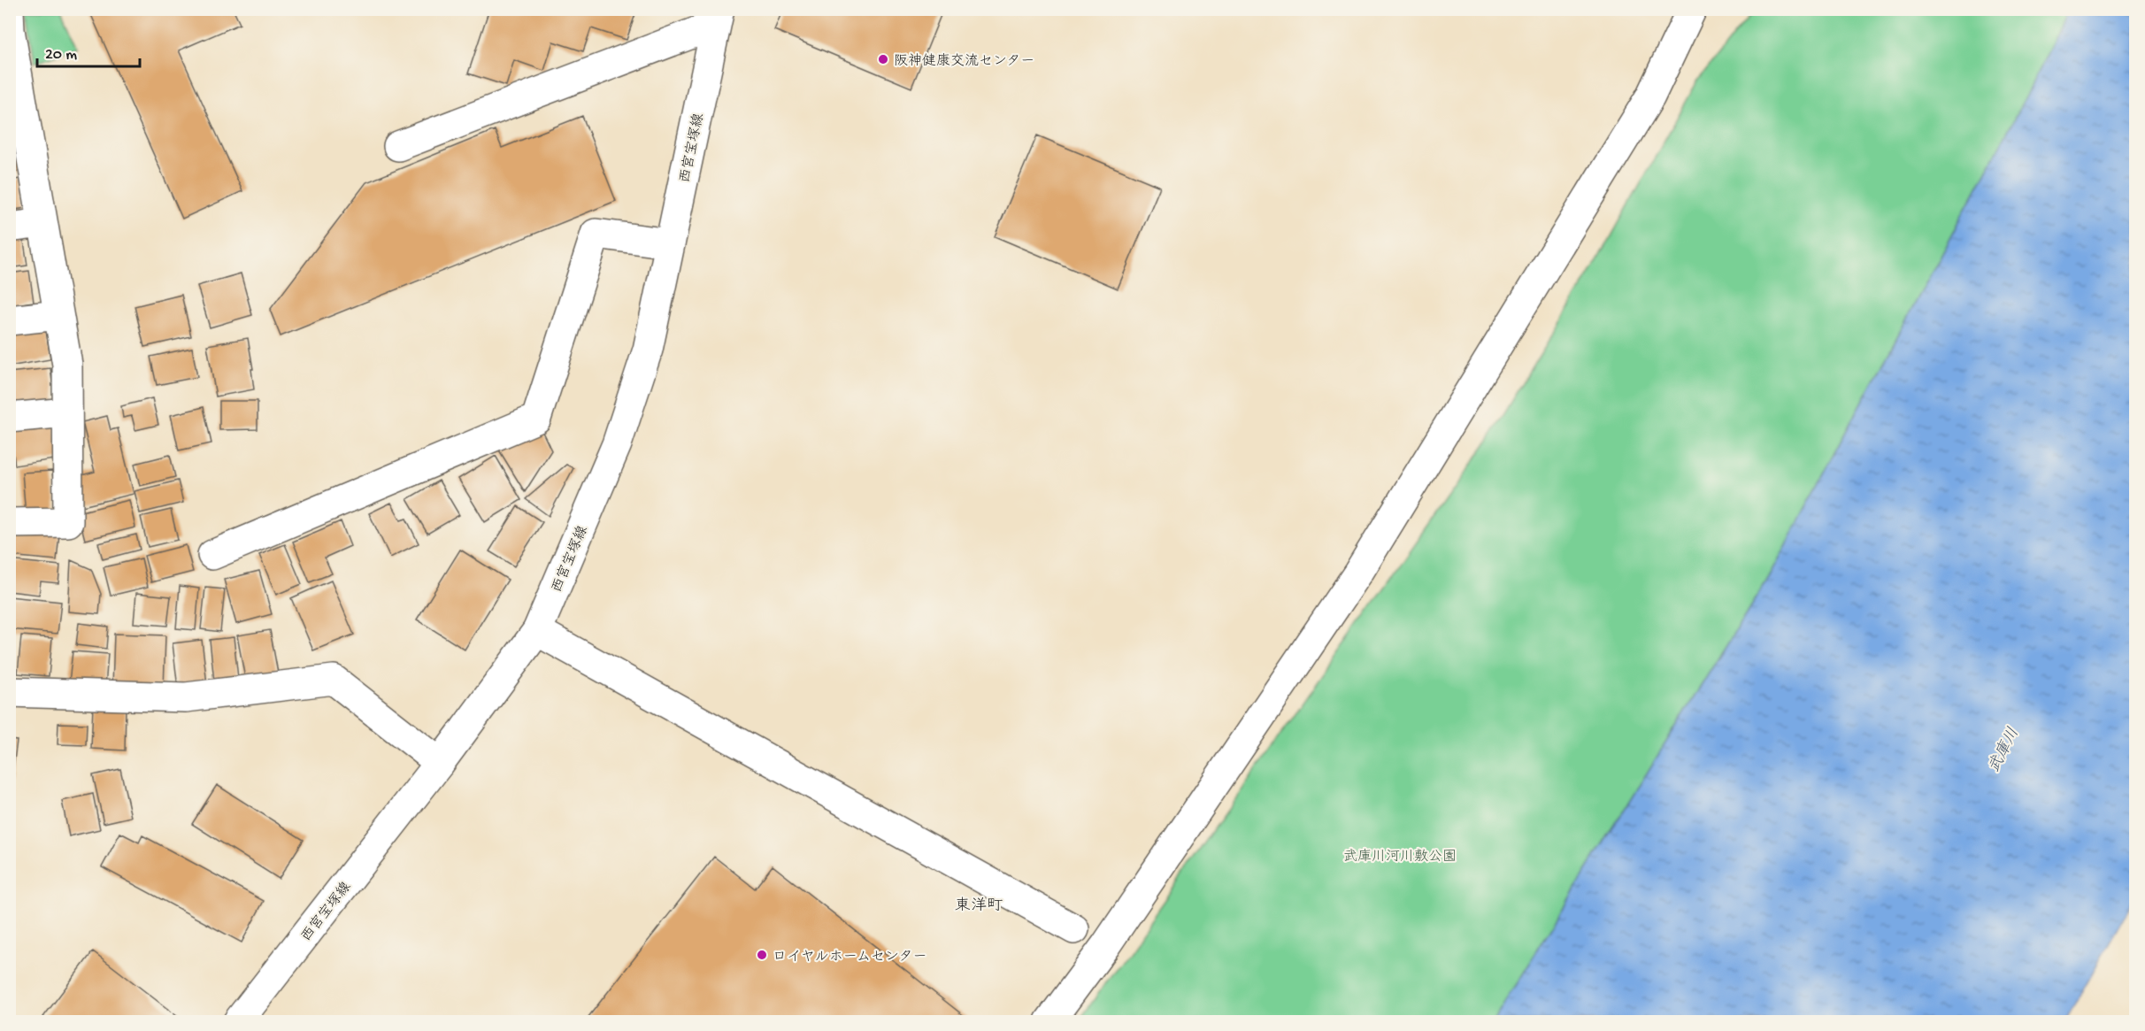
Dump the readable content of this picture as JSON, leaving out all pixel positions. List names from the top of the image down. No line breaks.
{"streets":{"street":["西宮宝塚線"]},"districts":["東洋町"],"water":["武庫川"],"parks":["武庫川河川敷公園"],"places":["阪神健康交流センター","ロイヤルホームセンター"],"scale_bar":"20 m"}
